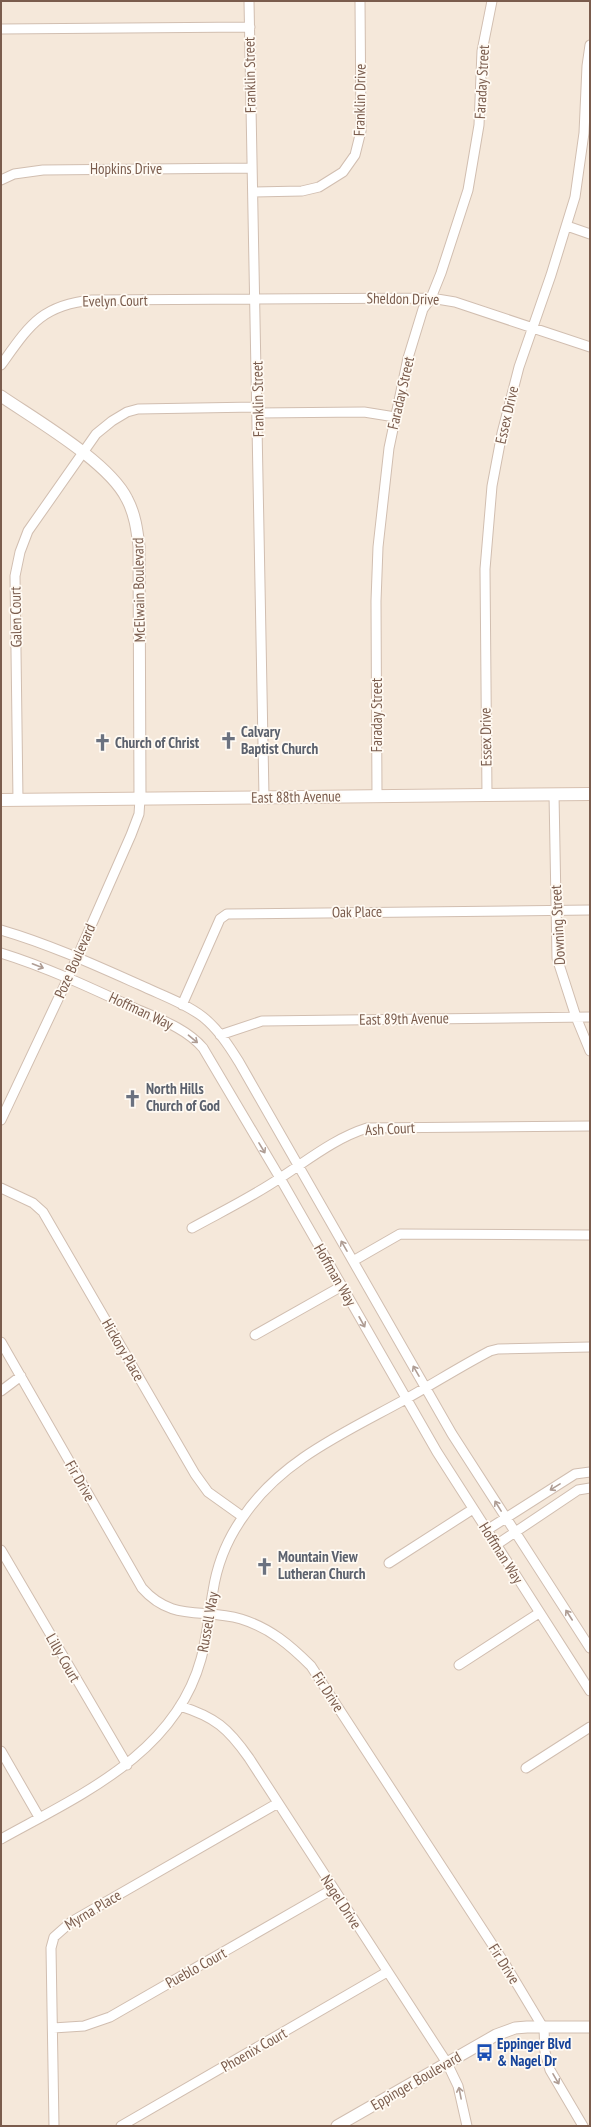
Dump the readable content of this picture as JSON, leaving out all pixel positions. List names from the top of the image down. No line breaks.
{"streets":{"main road":["East 88th Avenue"],"street":["Franklin Street","Faraday Street","Franklin Drive","Hopkins Drive","Sheldon Drive","Evelyn Court","Essex Drive","McElwain Boulevard","Galen Court","Oak Place","Downing Street","Poze Boulevard","Hoffman Way","East 89th Avenue","Ash Court","Hickory Place","Fir Drive","Russell Way","Lilly Court","Nagel Drive","Myrna Place","Pueblo Court","Phoenix Court","Eppinger Boulevard"]},"crossings":[["Franklin Street","Franklin Drive"],["Franklin Street","Hopkins Drive"],["Franklin Street","Sheldon Drive"],["Franklin Street","Evelyn Court"],["Franklin Street","Galen Court"],["Franklin Street","East 88th Avenue"],["Faraday Street","Sheldon Drive"],["Faraday Street","Galen Court"],["Faraday Street","East 88th Avenue"],["Sheldon Drive","Evelyn Court"],["Sheldon Drive","Essex Drive"],["Essex Drive","East 88th Avenue"],["McElwain Boulevard","Galen Court"],["McElwain Boulevard","East 88th Avenue"],["McElwain Boulevard","Poze Boulevard"],["Galen Court","East 88th Avenue"],["East 88th Avenue","Downing Street"],["East 88th Avenue","Poze Boulevard"],["Oak Place","Downing Street"],["Oak Place","Hoffman Way"],["Downing Street","East 89th Avenue"],["Poze Boulevard","Hoffman Way"],["Hoffman Way","East 89th Avenue"],["Hoffman Way","Ash Court"],["Hoffman Way","Russell Way"],["Hickory Place","Russell Way"],["Fir Drive","Russell Way"],["Fir Drive","Eppinger Boulevard"],["Russell Way","Lilly Court"],["Russell Way","Nagel Drive"],["Nagel Drive","Myrna Place"],["Nagel Drive","Pueblo Court"],["Nagel Drive","Phoenix Court"],["Nagel Drive","Eppinger Boulevard"],["Myrna Place","Pueblo Court"]],"places":{"church":["Calvary Baptist Church","Church of Christ","North Hills Church of God","Mountain View Lutheran Church"],"bus stop":["Eppinger Blvd & Nagel Dr"]}}
